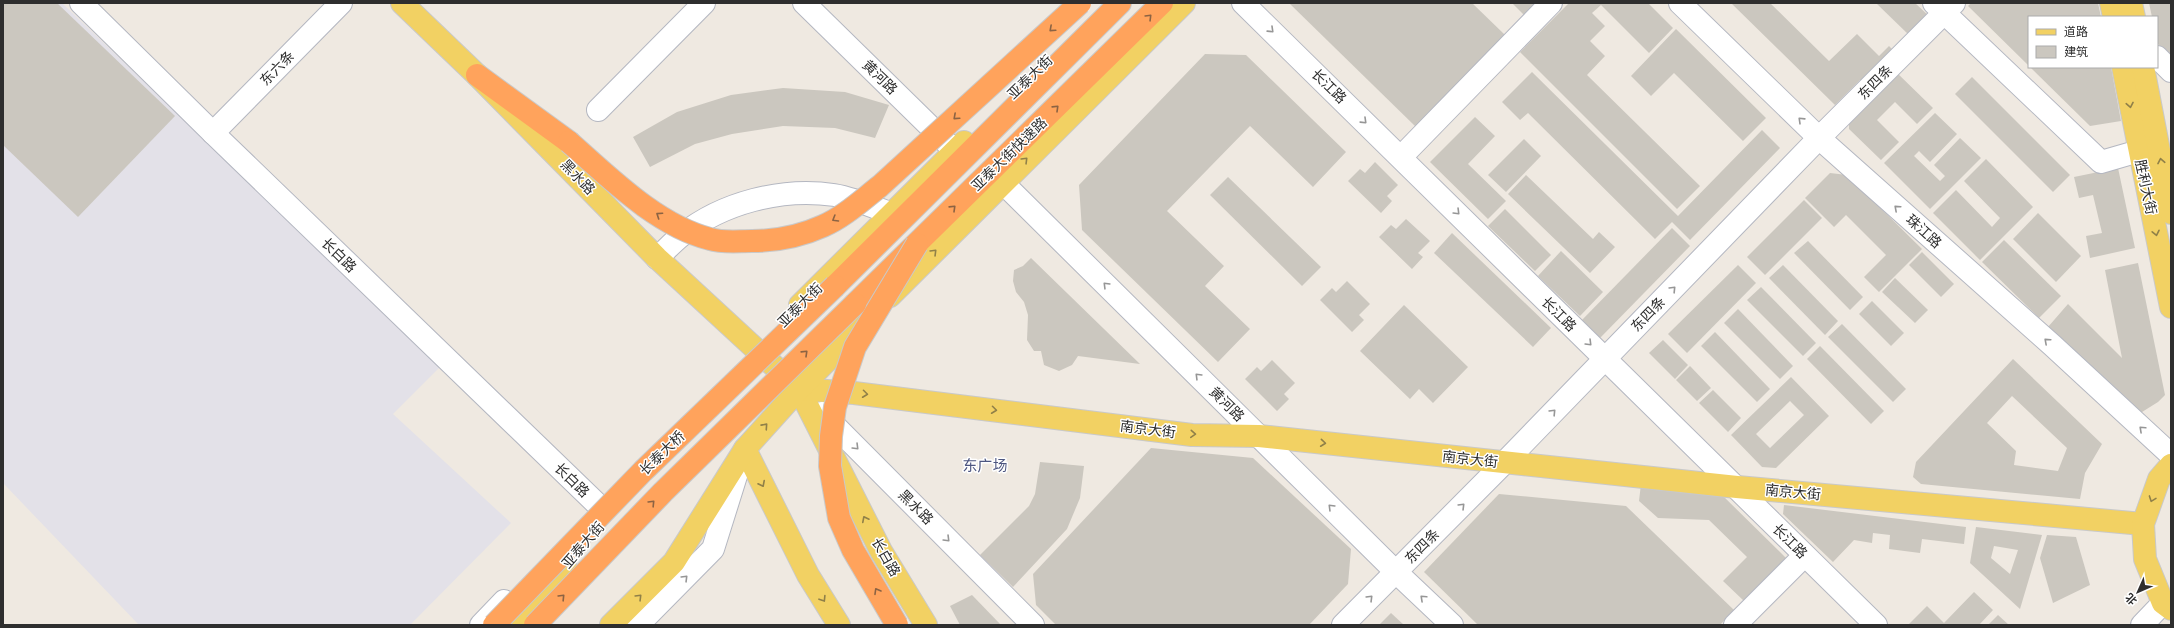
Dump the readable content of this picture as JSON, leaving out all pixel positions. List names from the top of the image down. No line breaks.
{"streets":{"highway":["亚泰大街快速路","长泰大桥"],"main road":["亚泰大街","黑水路","胜利大街","长白路","南京大街"],"street":["东六条","黄河路","东四条","长江路","珠江路"]},"crossings":[["东六条","长白路"],["黄河路","亚泰大街"],["黄河路","东四条"],["黄河路","南京大街"],["亚泰大街","黑水路"],["亚泰大街","长白路"],["东四条","长江路"],["东四条","珠江路"],["东四条","南京大街"],["长江路","南京大街"],["亚泰大街快速路","长泰大桥"],["黑水路","长白路"],["黑水路","南京大街"],["长白路","南京大街"]],"one_way":["黄河路","东四条","长江路","南京大街"],"districts":["东广场"],"legend":["道路","建筑"],"north":"bottom left"}
